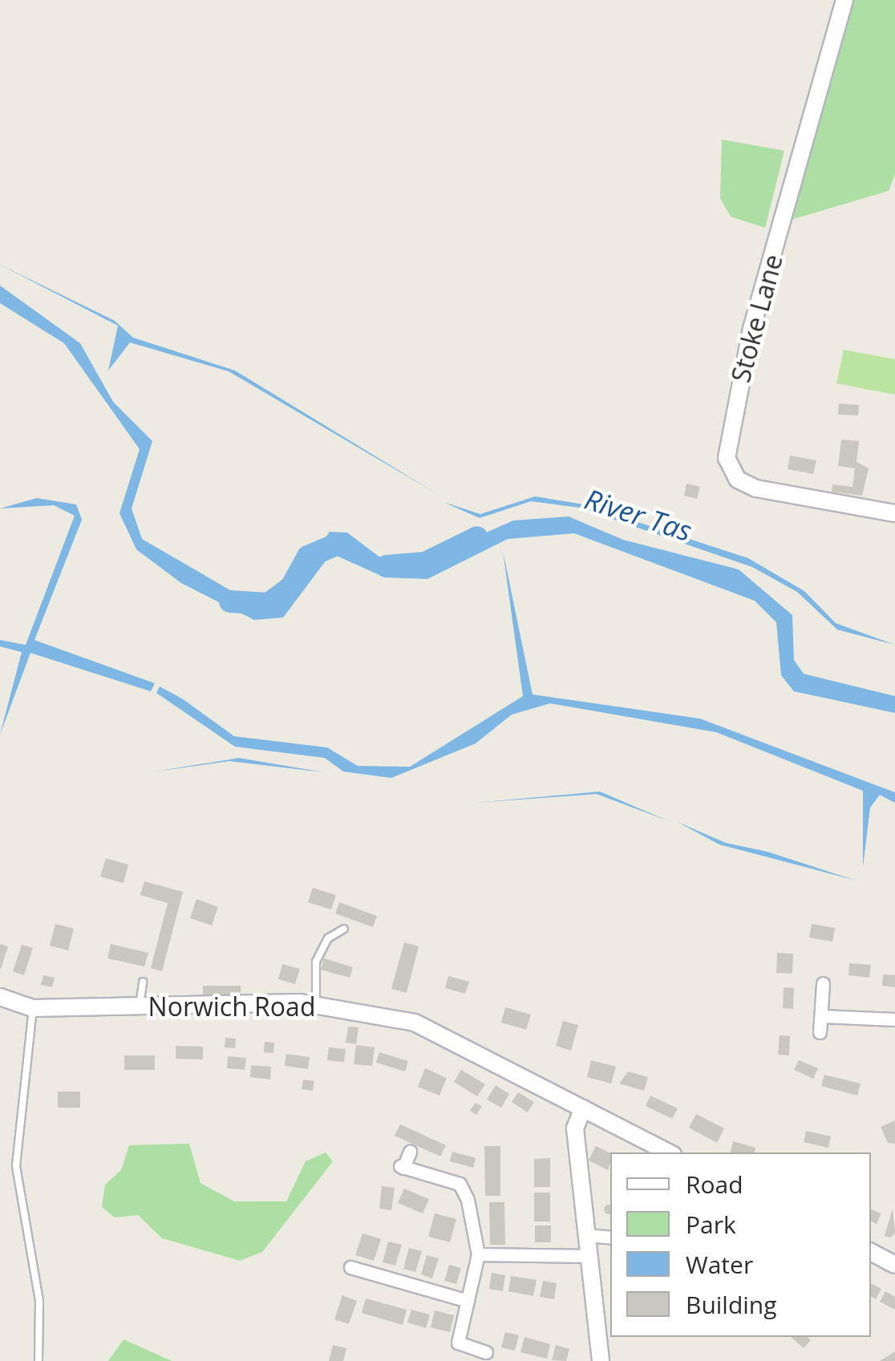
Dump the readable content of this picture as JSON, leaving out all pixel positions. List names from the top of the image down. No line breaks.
{"streets":{"street":["Stoke Lane","Norwich Road"]},"water":["River Tas"],"legend":["Road","Park","Water","Building"]}
